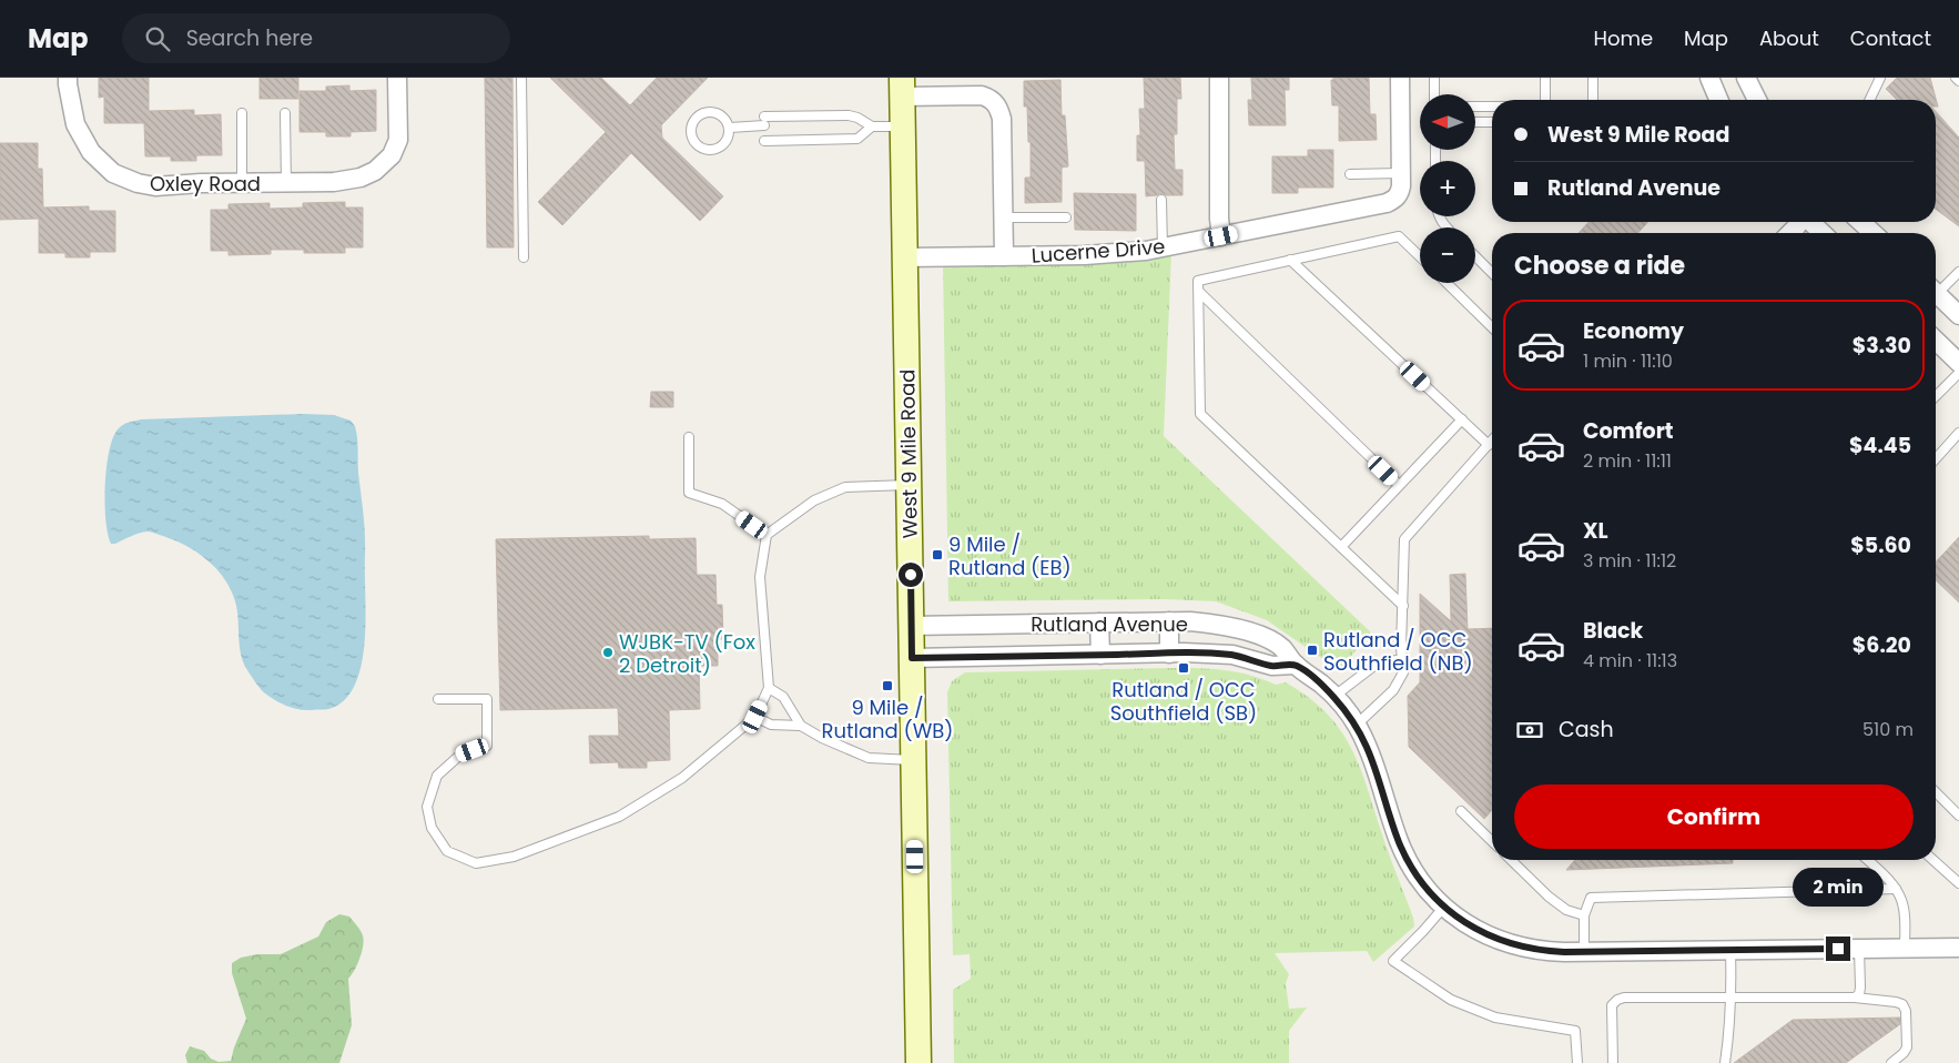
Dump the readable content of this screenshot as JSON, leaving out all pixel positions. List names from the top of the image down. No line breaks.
{"streets":{"main road":["West 9 Mile Road"],"street":["Oxley Road","Lucerne Drive","Rutland Avenue"]},"crossings":[["Lucerne Drive","West 9 Mile Road"],["West 9 Mile Road","Rutland Avenue"]],"places":{"transit":["9 Mile / Rutland (EB)","Rutland / OCC Southfield (NB)","Rutland / OCC Southfield (SB)","9 Mile / Rutland (WB)"],"other":["WJBK-TV (Fox 2 Detroit)"]},"north":"left","page":{"header":"Map","search":"Search here","nav":["Home","Map","About","Contact"],"map_buttons":["+","−"],"banner":["West 9 Mile Road","Rutland Avenue"],"heading":"Choose a ride","list":[{"name":"Economy","note":"1 min · 11:10","value":"$3.30"},{"name":"Comfort","note":"2 min · 11:11","value":"$4.45"},{"name":"XL","note":"3 min · 11:12","value":"$5.60"},{"name":"Black","note":"4 min · 11:13","value":"$6.20"}],"pay":["Cash","510 m"],"buttons":"Confirm","bubble":"2 min"}}
